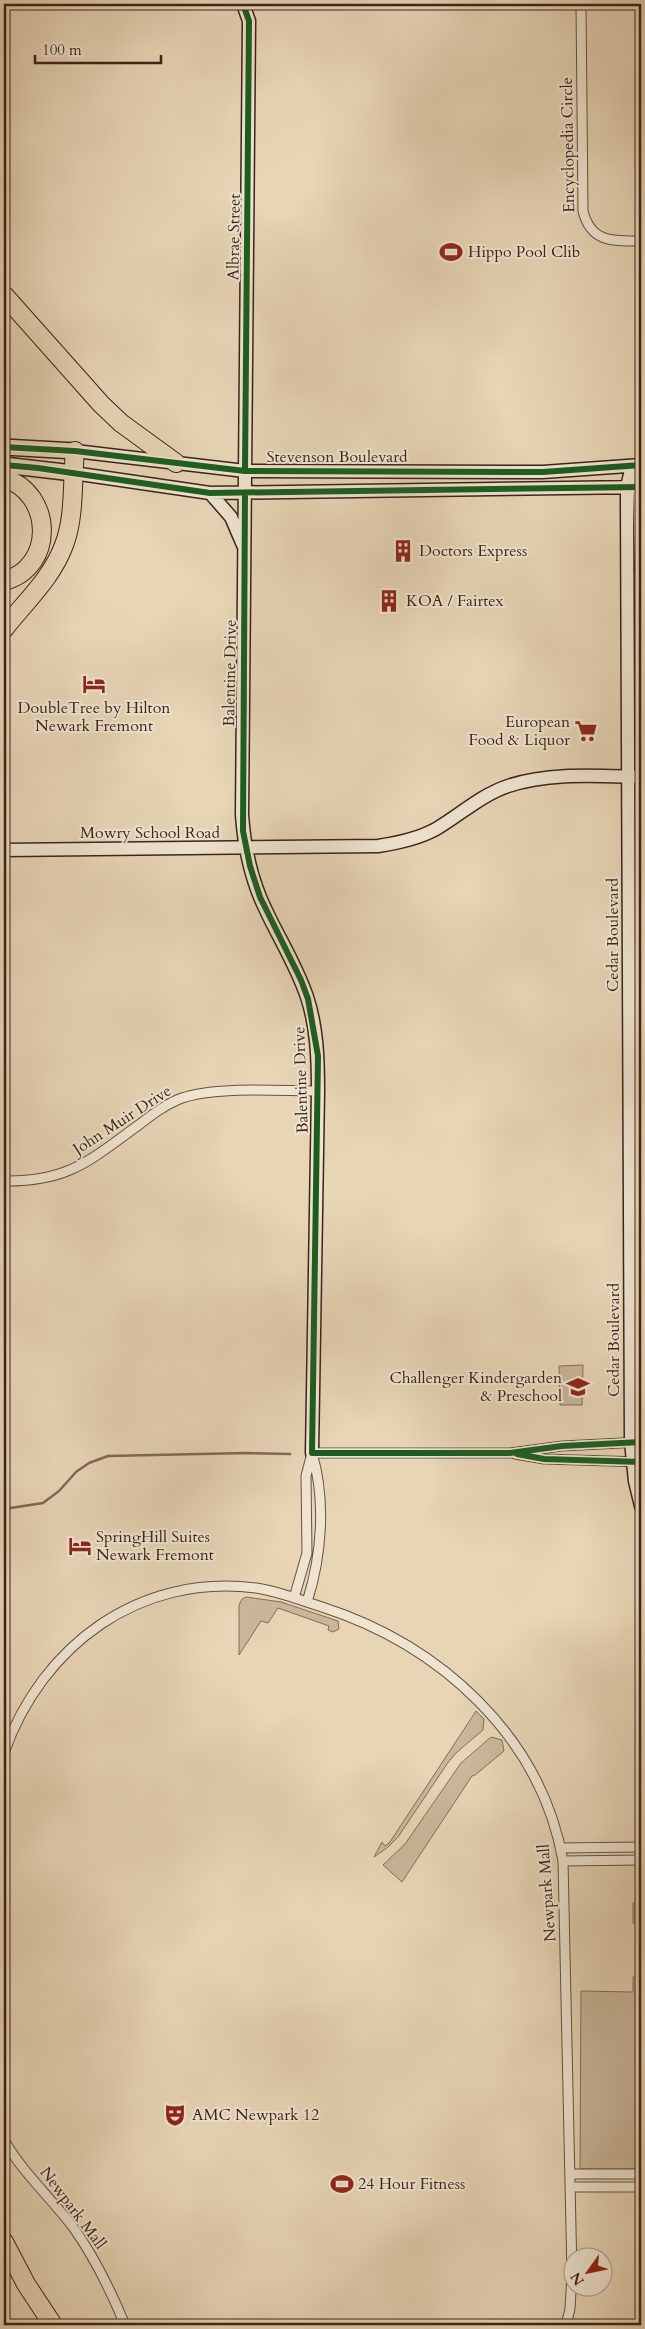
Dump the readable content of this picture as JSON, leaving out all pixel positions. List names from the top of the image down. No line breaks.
{"streets":{"main road":["Albrae Street","Stevenson Boulevard","Balentine Drive","Mowry School Road","Cedar Boulevard"],"street":["Encyclopedia Circle","John Muir Drive","Newpark Mall"]},"crossings":[["Albrae Street","Stevenson Boulevard"],["Albrae Street","Balentine Drive"],["Stevenson Boulevard","Balentine Drive"],["Stevenson Boulevard","Cedar Boulevard"],["Balentine Drive","Mowry School Road"],["Balentine Drive","John Muir Drive"],["Balentine Drive","Newpark Mall"],["Mowry School Road","Cedar Boulevard"]],"places":{"sports":["Hippo Pool Clib","24 Hour Fitness"],"building":["Doctors Express","KOA / Fairtex"],"hotel":["DoubleTree by Hilton Newark Fremont","SpringHill Suites Newark Fremont"],"supermarket":["European Food & Liquor"],"school or university":["Challenger Kindergarden & Preschool"],"theatre":["AMC Newpark 12"]},"scale_bar":"100 m","north":"bottom left"}
